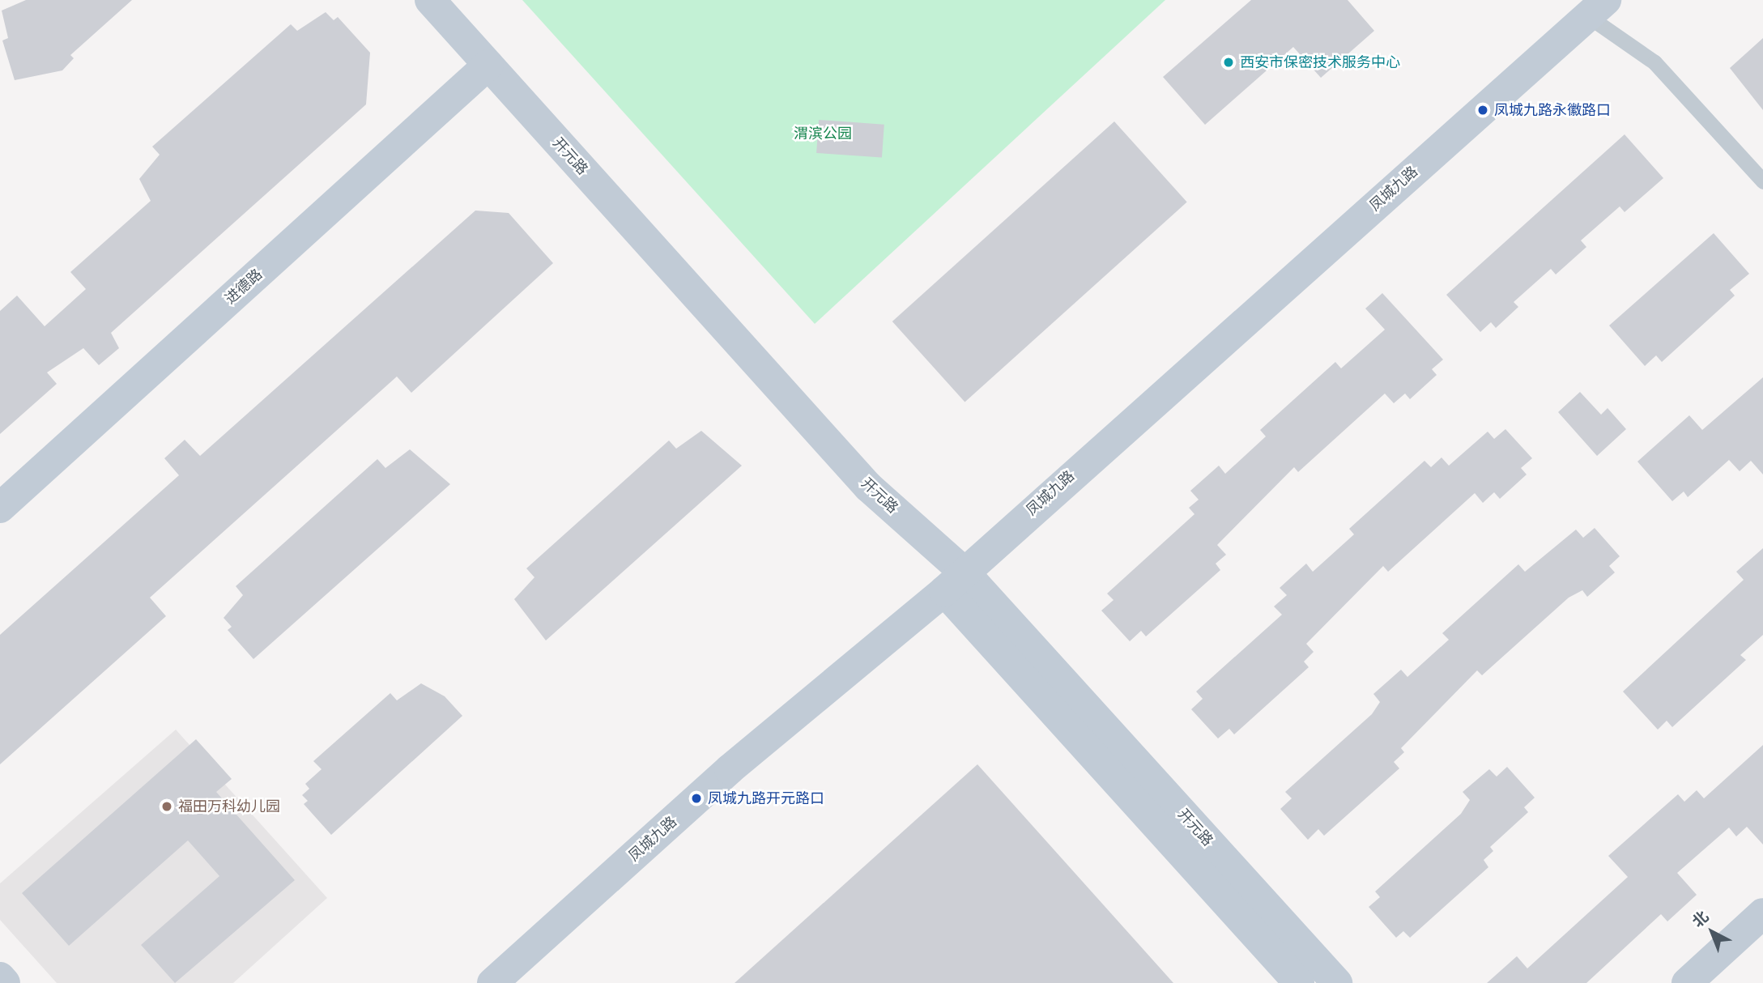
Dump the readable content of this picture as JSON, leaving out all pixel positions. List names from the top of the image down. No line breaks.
{"streets":{"street":["开元路","凤城九路","进德路"]},"crossings":[["开元路","凤城九路"],["开元路","进德路"]],"parks":["渭滨公园"],"places":["西安市保密技术服务中心","凤城九路永徽路口","凤城九路开元路口","福田万科幼儿园"],"north":"top left"}
